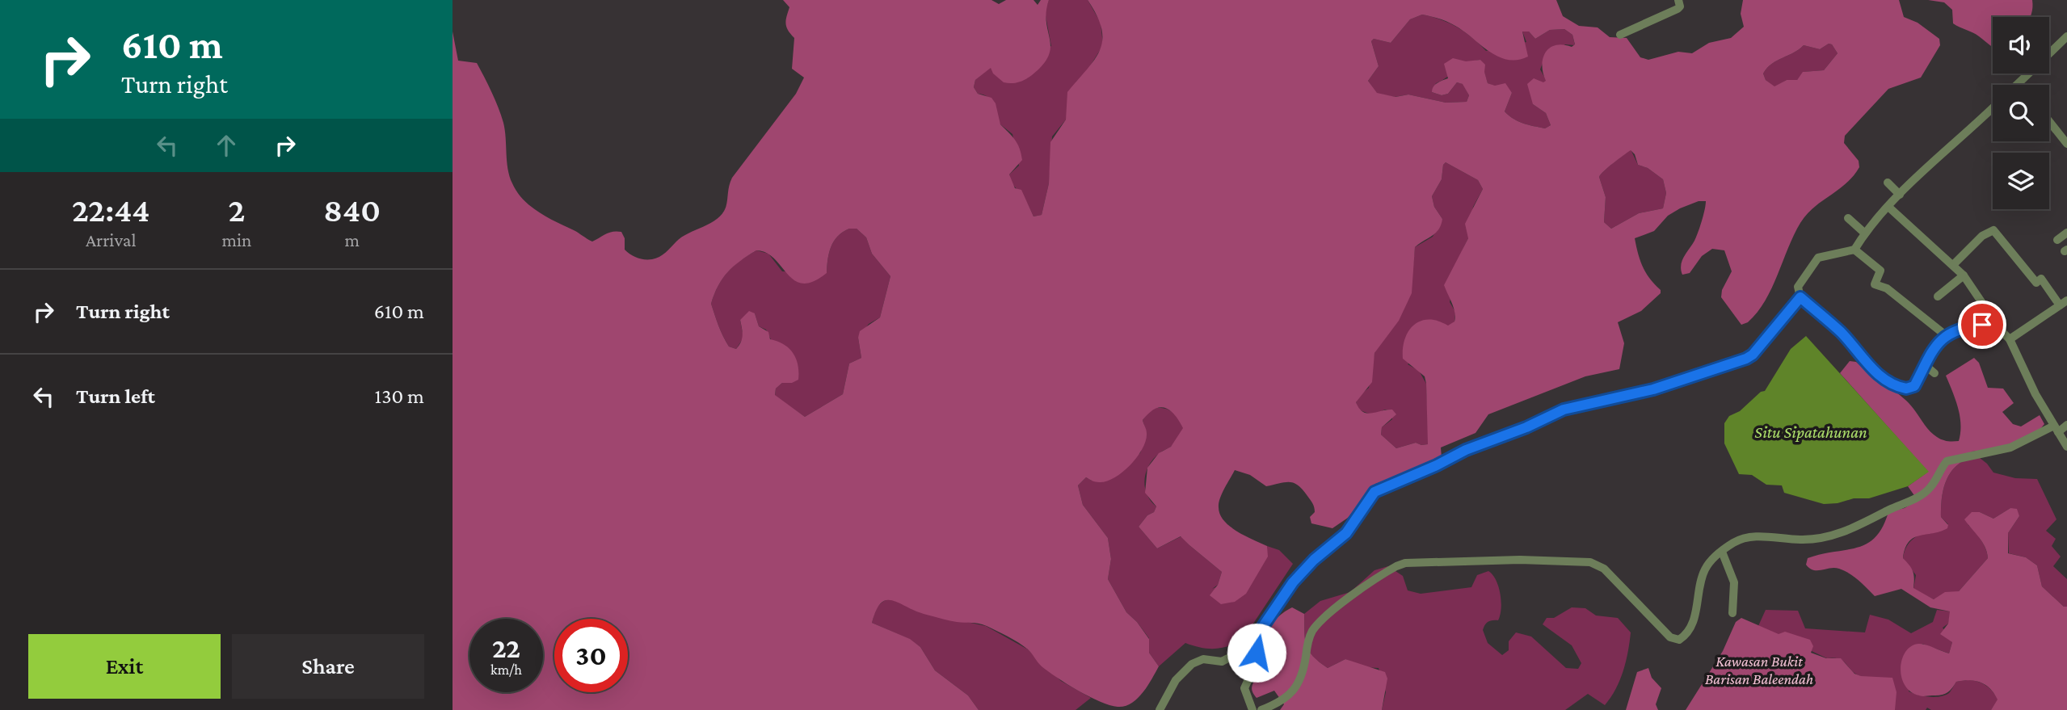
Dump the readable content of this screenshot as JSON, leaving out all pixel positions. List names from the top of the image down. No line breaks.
{"water":["Situ Sipatahunan"],"parks":["Kawasan Bukit Barisan Baleendah"],"page":{"turn":["610 m","Turn right"],"eta":["22:44","Arrival","2","min","840","m"],"list":[{"name":"Turn right","value":"610 m"},{"name":"Turn left","value":"130 m"}],"speed":"22 km/h","limit":"30","buttons":["Exit","Share"]}}
